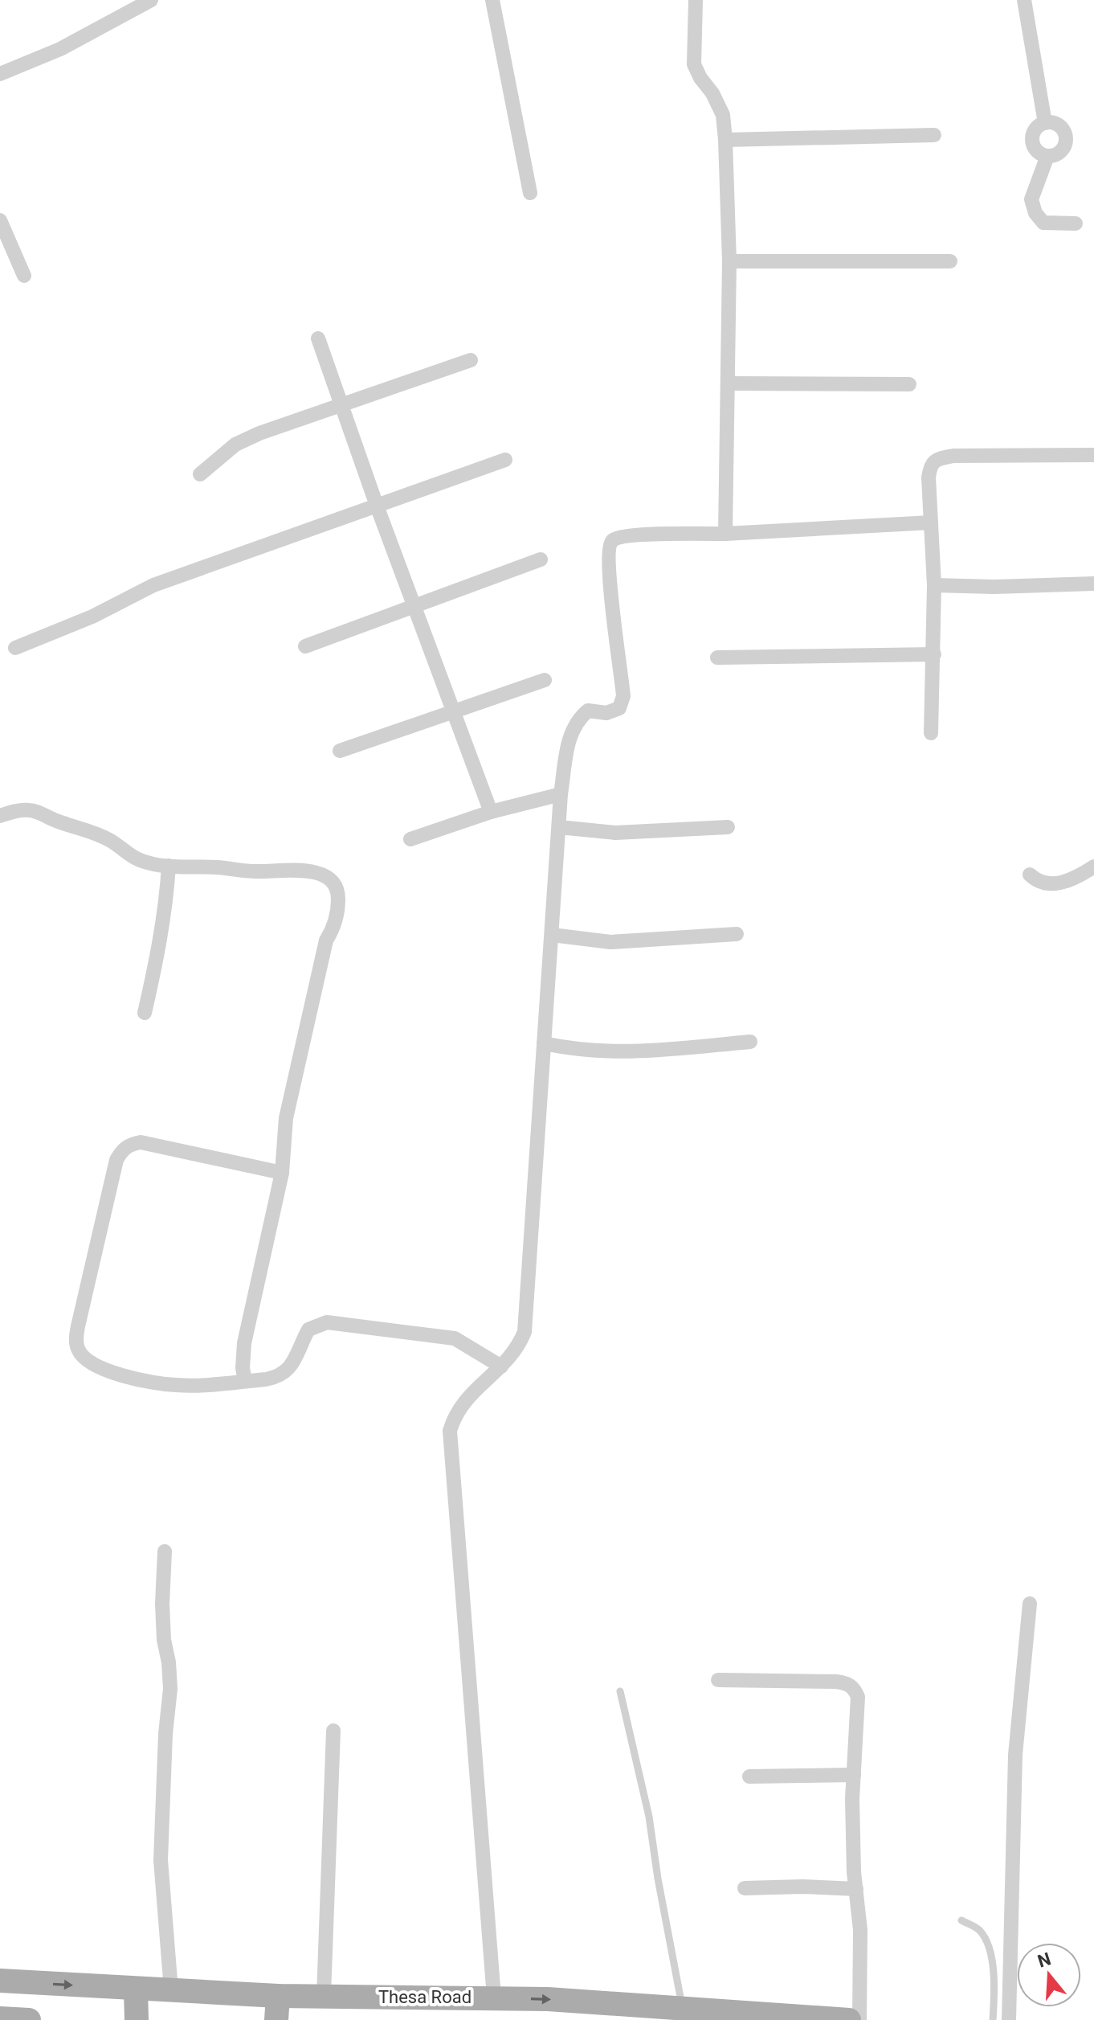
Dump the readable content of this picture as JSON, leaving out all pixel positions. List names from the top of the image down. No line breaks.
{"streets":{"main road":["Thesa Road"]},"one_way":["Thesa Road"],"north":"top"}
